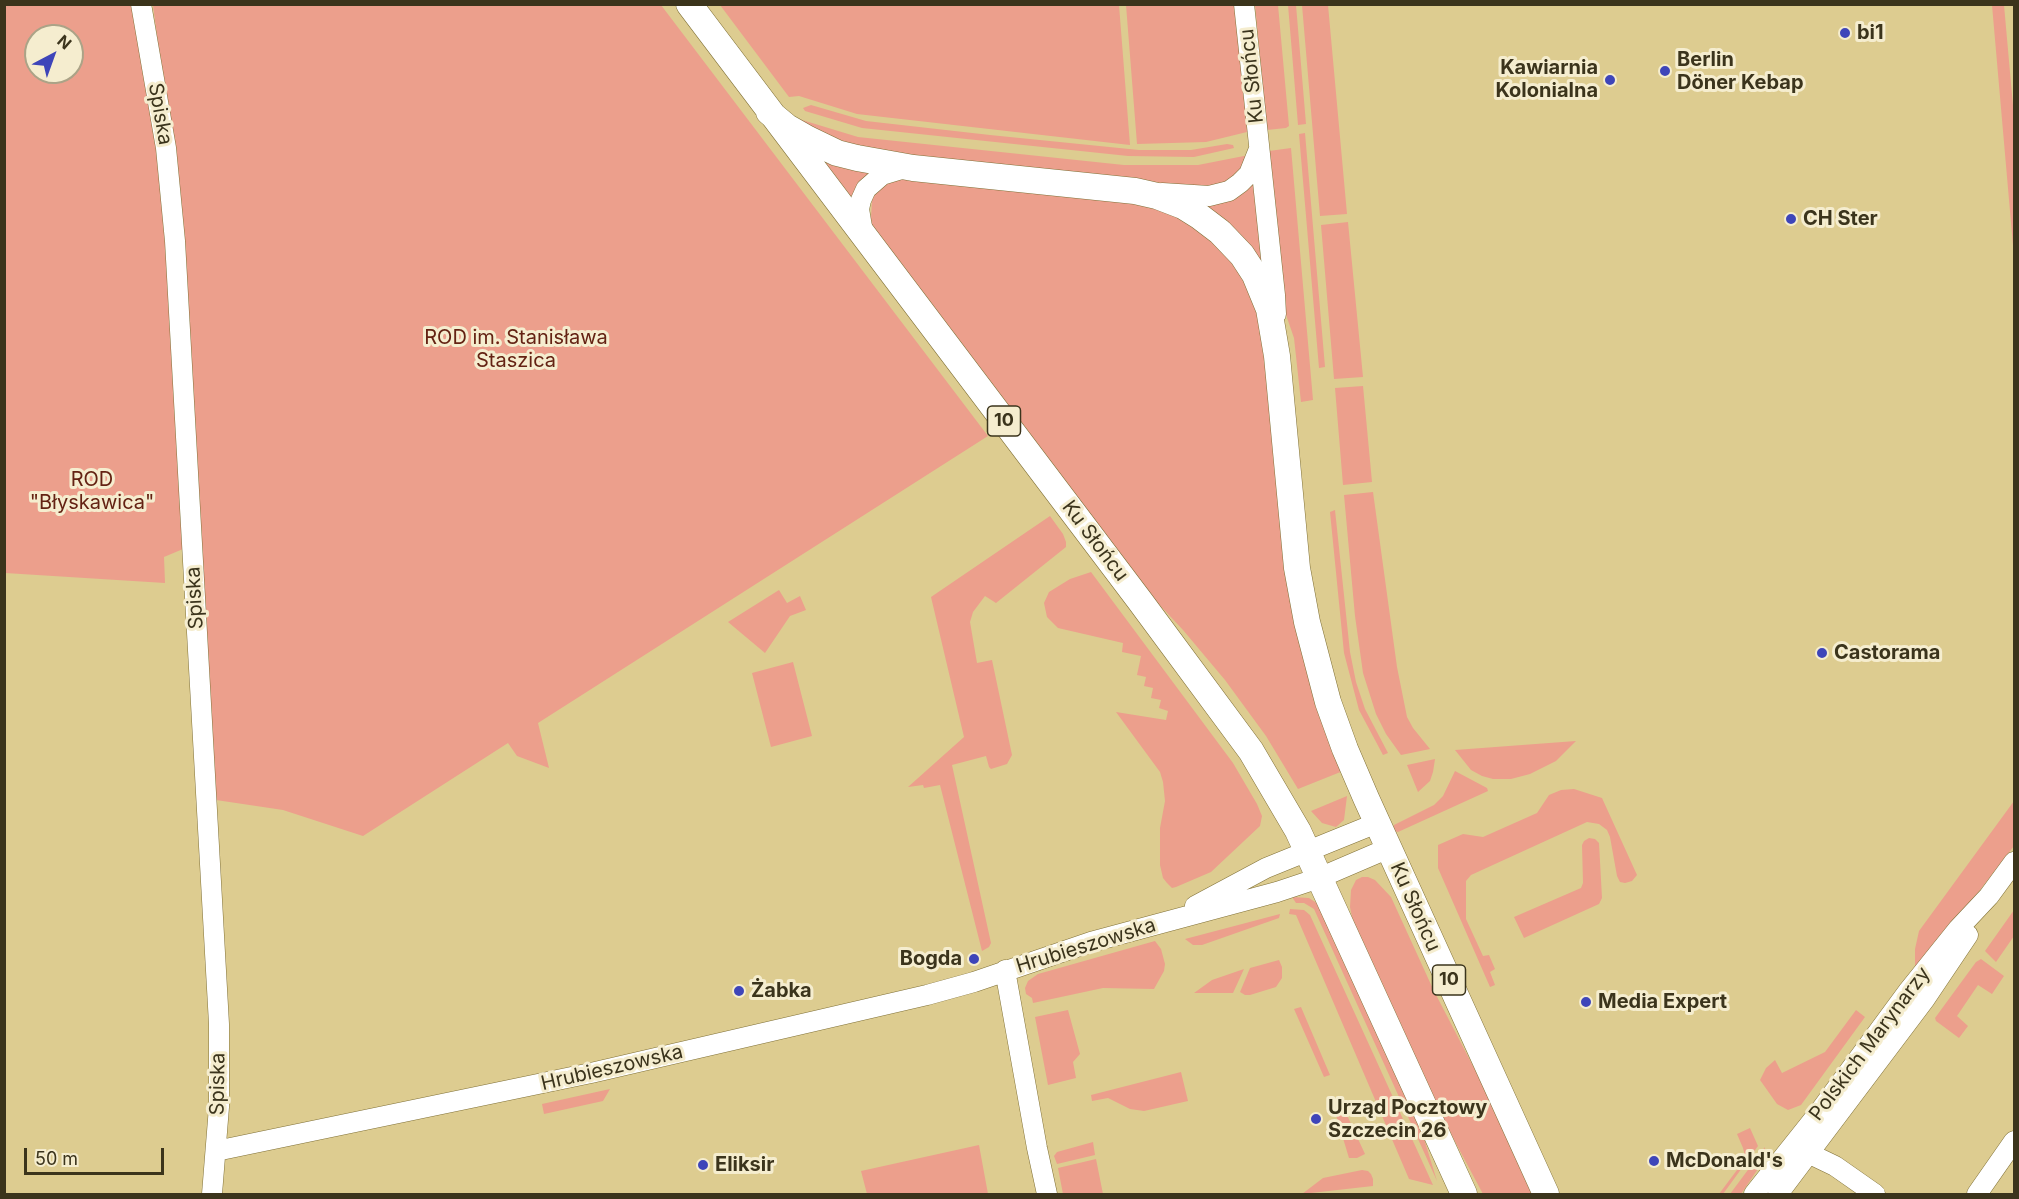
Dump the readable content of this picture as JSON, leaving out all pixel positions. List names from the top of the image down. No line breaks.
{"streets":{"main road":["Ku Słońcu","10"],"street":["Spiska","Hrubieszowska","Polskich Marynarzy"]},"crossings":[["Ku Słońcu","Hrubieszowska"],["Spiska","Hrubieszowska"]],"parks":["ROD im. Stanisława Staszica","ROD \"Błyskawica\""],"places":["bi1","Berlin Döner Kebap","Kawiarnia Kolonialna","CH Ster","Castorama","Bogda","Żabka","Media Expert","Urząd Pocztowy Szczecin 26","McDonald's","Eliksir"],"scale_bar":"50 m","north":"top right"}
